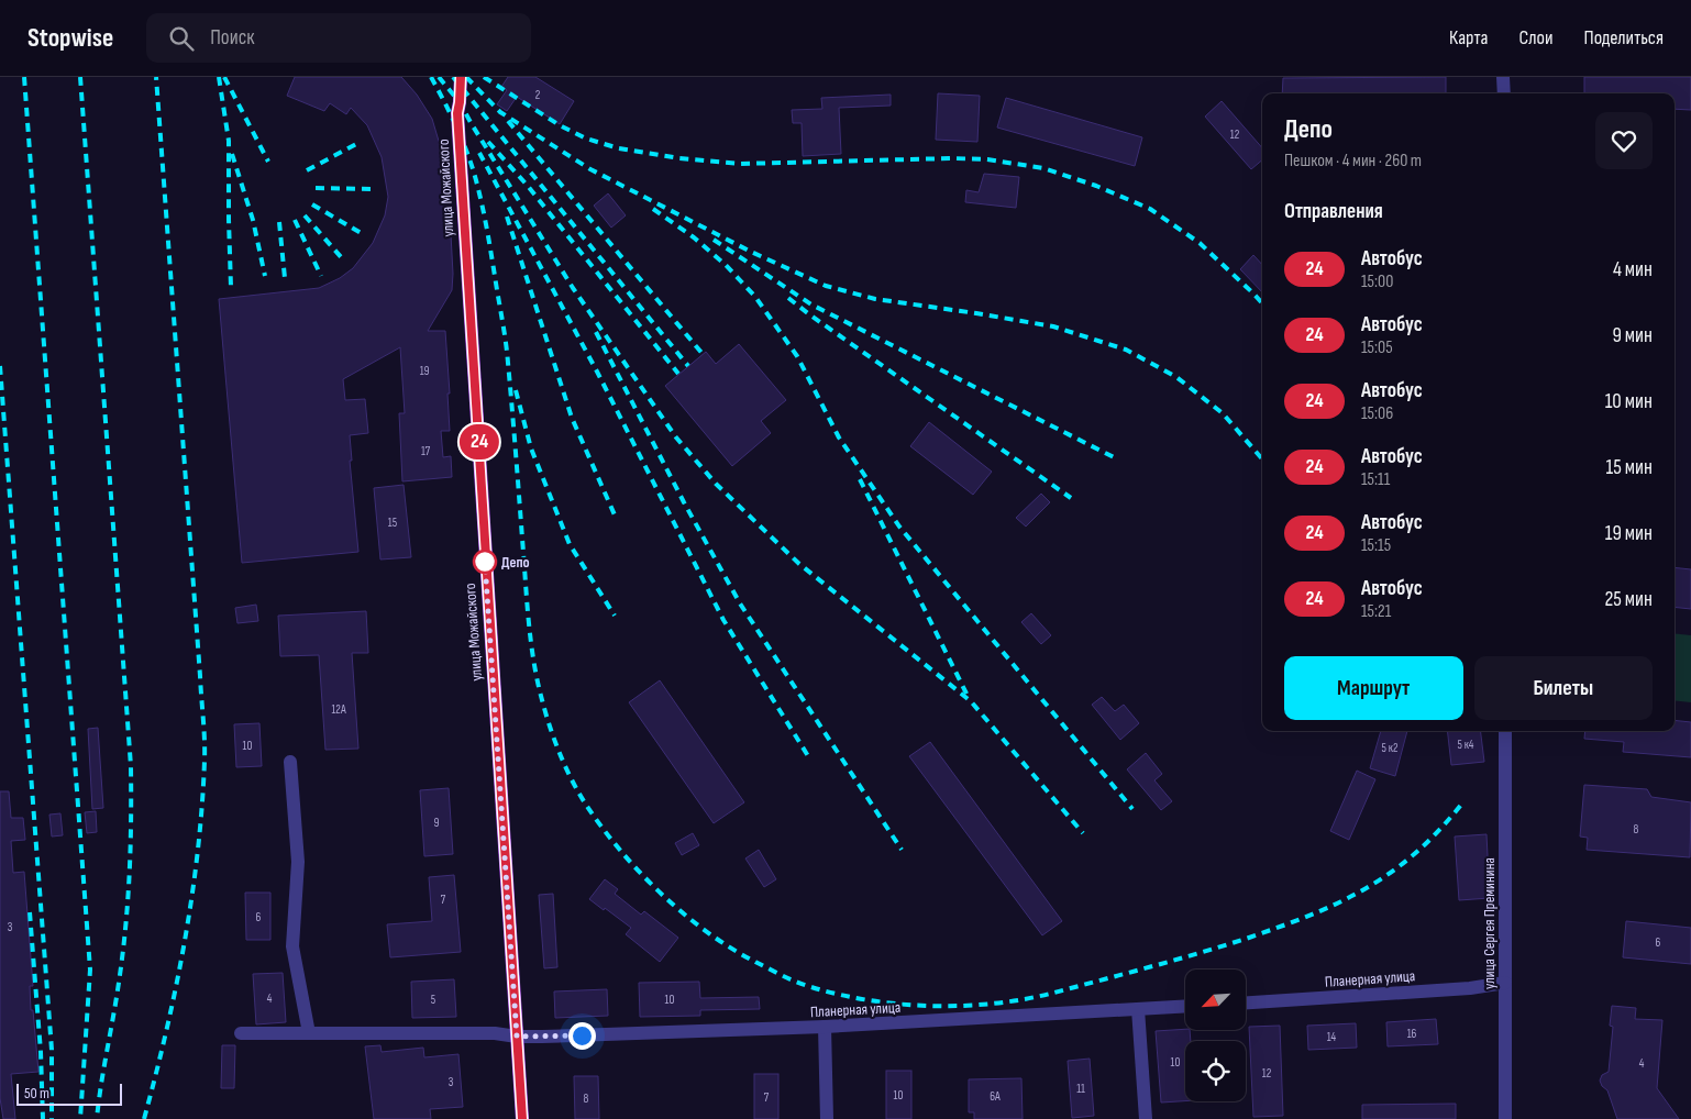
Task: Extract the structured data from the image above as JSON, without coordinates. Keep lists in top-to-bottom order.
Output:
{
  "streets": {
    "main road": ["улица Можайского"],
    "street": ["улица Сергея Преминина", "Планерная улица"]
  },
  "crossings": [
    ["улица Можайского", "Планерная улица"],
    ["улица Сергея Преминина", "Планерная улица"]
  ],
  "places": ["Депо"],
  "lines": ["bus line 24"],
  "house_numbers": [
    "2",
    "12",
    "19",
    "17",
    "15",
    "12А",
    "5 к4",
    "10",
    "5 к2",
    "9",
    "8",
    "7",
    "6",
    "3",
    "6",
    "4",
    "5",
    "10",
    "16",
    "14",
    "10",
    "4",
    "12",
    "3",
    "11",
    "10",
    "6А",
    "7",
    "8"
  ],
  "scale_bar": "50 m",
  "north": "bottom left",
  "page": {
    "header": "Stopwise",
    "search": "Поиск",
    "nav": ["Карта", "Слои", "Поделиться"],
    "on_map": "24",
    "heading": [
      ["Депо", "Пешком · 4 мин · 260 m"],
      "Отправления"
    ],
    "list": [
      {
        "mark": "24",
        "name": "Автобус",
        "note": "15:00",
        "value": "4 мин"
      },
      {
        "mark": "24",
        "name": "Автобус",
        "note": "15:05",
        "value": "9 мин"
      },
      {
        "mark": "24",
        "name": "Автобус",
        "note": "15:06",
        "value": "10 мин"
      },
      {
        "mark": "24",
        "name": "Автобус",
        "note": "15:11",
        "value": "15 мин"
      },
      {
        "mark": "24",
        "name": "Автобус",
        "note": "15:15",
        "value": "19 мин"
      },
      {
        "mark": "24",
        "name": "Автобус",
        "note": "15:21",
        "value": "25 мин"
      }
    ],
    "buttons": ["Маршрут", "Билеты"],
    "scale": "50 m"
  }
}
